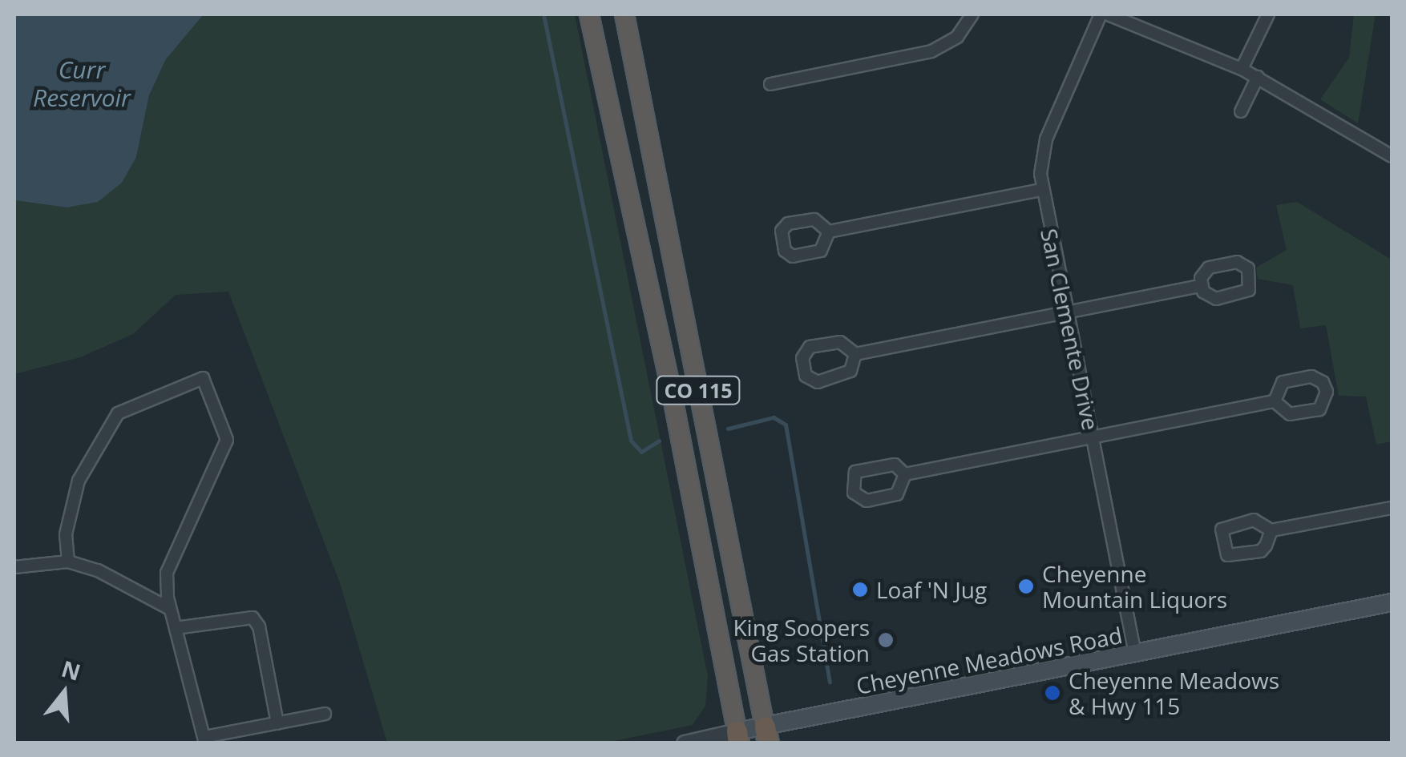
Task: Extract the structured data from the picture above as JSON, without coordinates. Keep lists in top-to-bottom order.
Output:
{
  "streets": {
    "highway": ["CO 115"],
    "main road": ["Cheyenne Meadows Road"],
    "street": ["San Clemente Drive"]
  },
  "crossings": [
    ["San Clemente Drive", "Cheyenne Meadows Road"],
    ["CO 115", "Cheyenne Meadows Road"]
  ],
  "water": ["Curr Reservoir"],
  "places": [
    "Cheyenne Mountain Liquors",
    "Loaf 'N Jug",
    "King Soopers Gas Station",
    "Cheyenne Meadows & Hwy 115"
  ],
  "north": "top"
}
